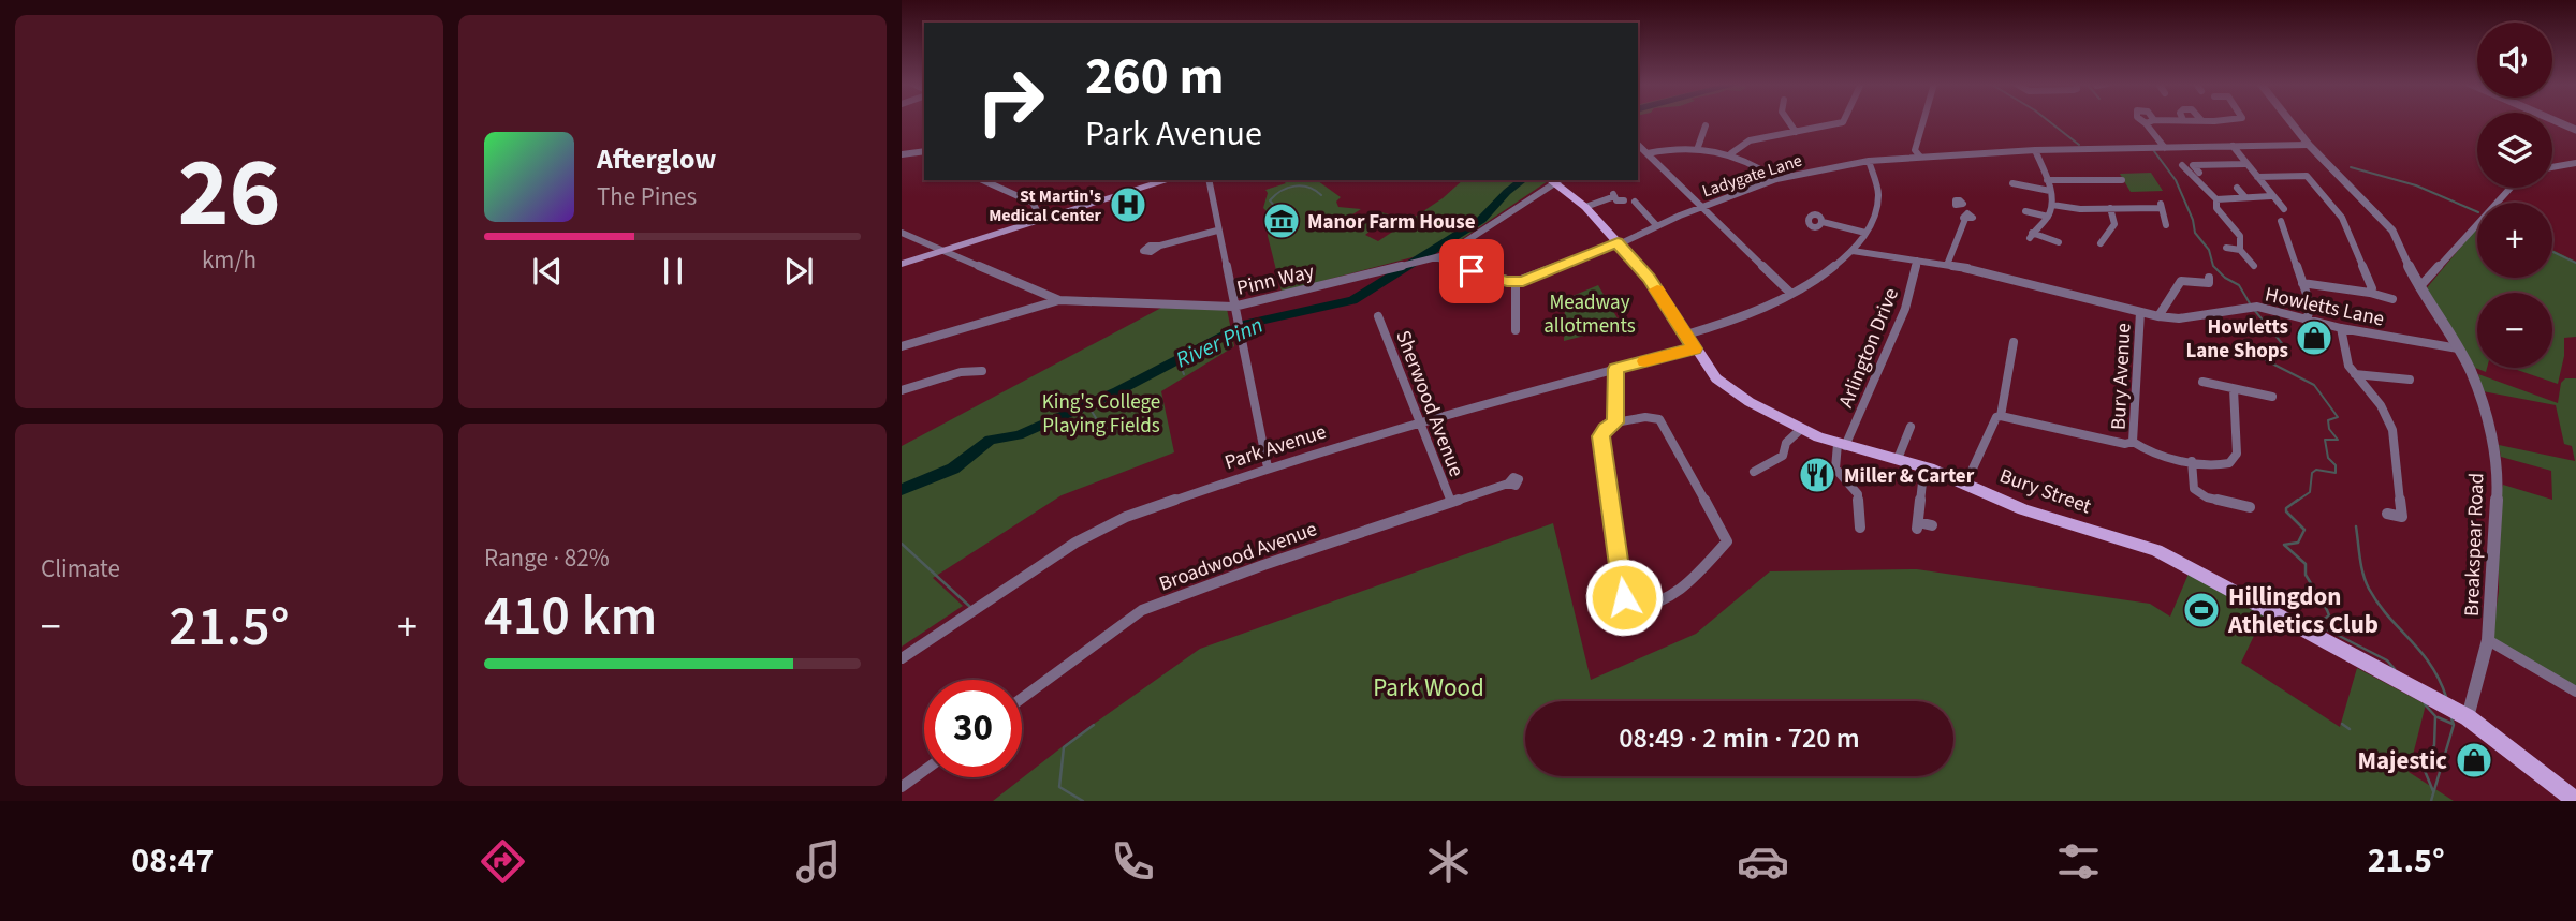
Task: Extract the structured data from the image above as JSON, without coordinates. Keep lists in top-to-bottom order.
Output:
{
  "streets": {
    "main road": ["Bury Street"],
    "street": [
      "Ladygate Lane",
      "Pinn Way",
      "Howletts Lane",
      "Arlington Drive",
      "Bury Avenue",
      "Sherwood Avenue",
      "Park Avenue",
      "Breakspear Road",
      "Broadwood Avenue"
    ]
  },
  "crossings": [
    ["Ladygate Lane", "Bury Street"],
    ["Ladygate Lane", "Breakspear Road"],
    ["Howletts Lane", "Arlington Drive"],
    ["Howletts Lane", "Bury Avenue"],
    ["Howletts Lane", "Breakspear Road"],
    ["Arlington Drive", "Bury Street"],
    ["Sherwood Avenue", "Park Avenue"],
    ["Sherwood Avenue", "Broadwood Avenue"],
    ["Park Avenue", "Bury Street"],
    ["Bury Street", "Breakspear Road"]
  ],
  "water": ["River Pinn"],
  "parks": ["Meadway allotments", "King's College Playing Fields", "Park Wood"],
  "places": {
    "hospital": ["St Martin's Medical Center"],
    "museum": ["Manor Farm House"],
    "shop": ["Howletts Lane Shops", "Majestic"],
    "restaurant": ["Miller & Carter"],
    "sports": ["Hillingdon Athletics Club"]
  },
  "page": {
    "tile": [
      ["26", "km/h"],
      "Climate",
      ["Range · 82%", "410 km"]
    ],
    "map_buttons": ["+", "−"],
    "turn": ["260 m", "Park Avenue"],
    "song": ["Afterglow", "The Pines"],
    "heat": ["−", "21.5°", "+"],
    "limit": "30",
    "trip": "08:49 · 2 min · 720 m",
    "tabs": ["08:47", "21.5°"]
  }
}
